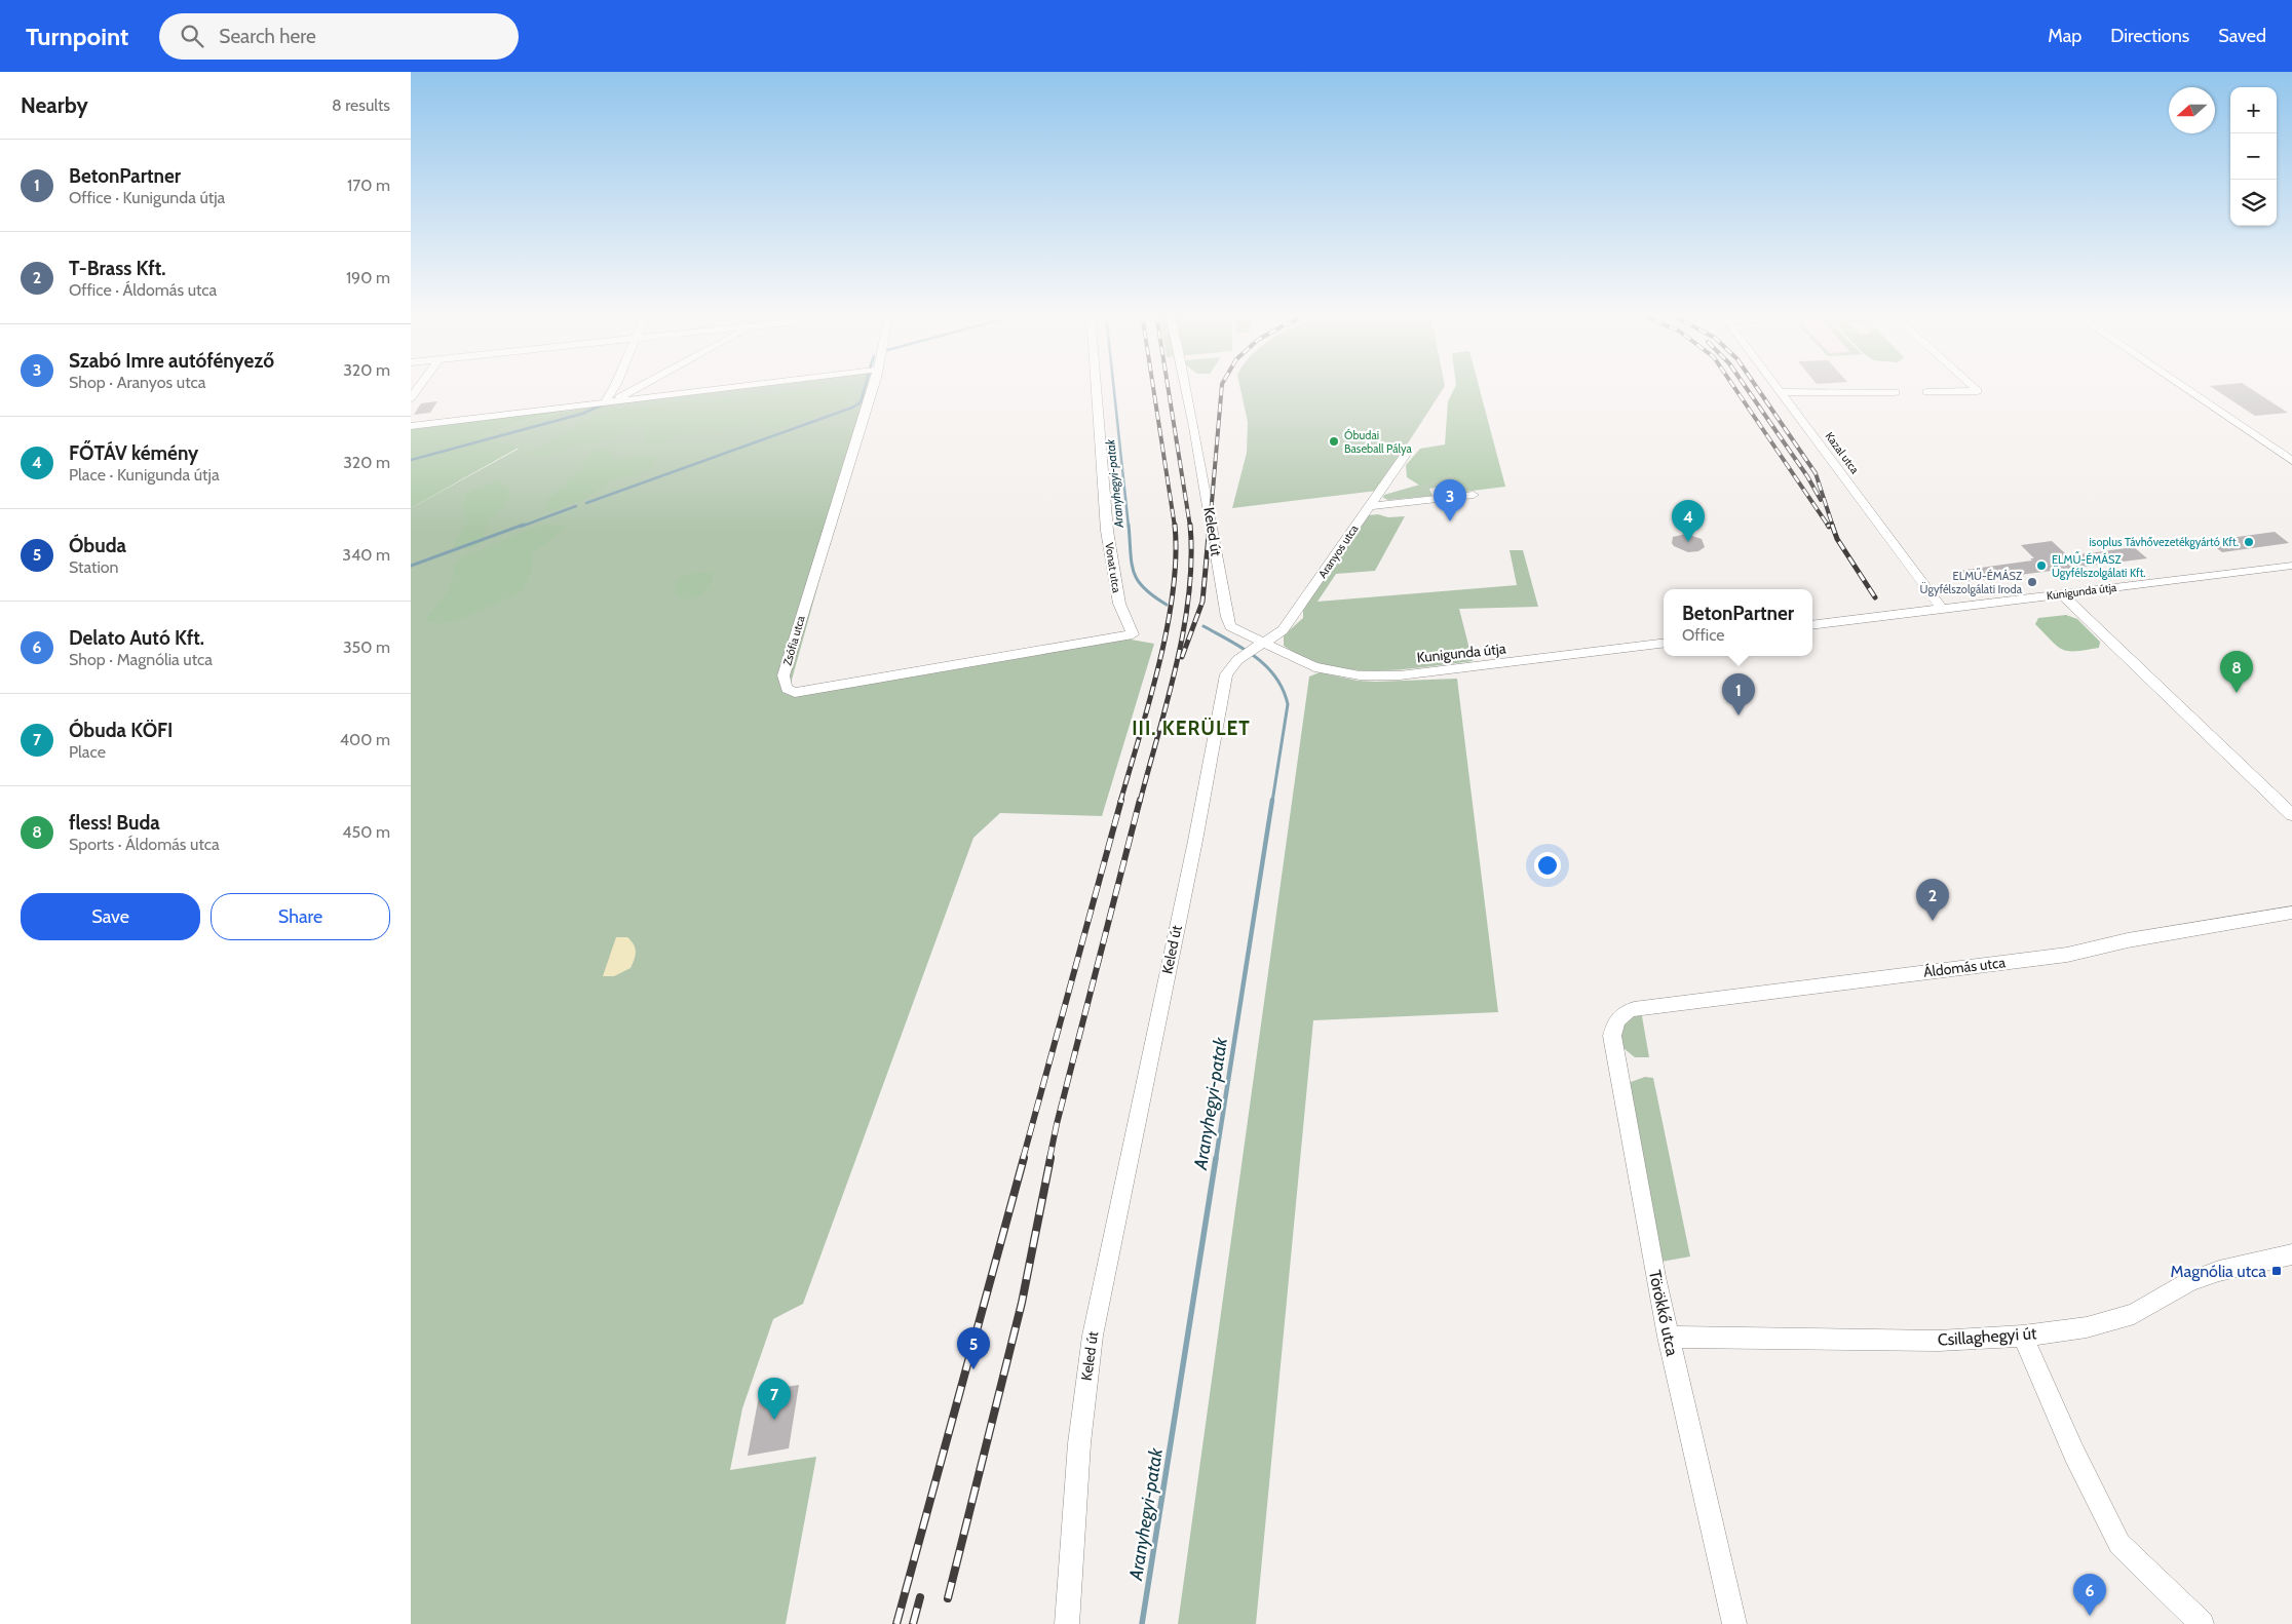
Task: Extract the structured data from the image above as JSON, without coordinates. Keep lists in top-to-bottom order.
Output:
{
  "streets": {
    "street": [
      "Kazal utca",
      "Keled út",
      "Aranyos utca",
      "Vonat utca",
      "Kunigunda útja",
      "Zsófia utca",
      "Áldomás utca",
      "Törökkő utca",
      "Csillaghegyi út"
    ]
  },
  "crossings": [
    ["Kazal utca", "Kunigunda útja"],
    ["Keled út", "Aranyos utca"],
    ["Keled út", "Kunigunda útja"],
    ["Aranyos utca", "Kunigunda útja"],
    ["Vonat utca", "Zsófia utca"],
    ["Áldomás utca", "Törökkő utca"],
    ["Törökkő utca", "Csillaghegyi út"]
  ],
  "districts": ["III. KERÜLET"],
  "water": ["Aranyhegyi-patak"],
  "places": {
    "other": [
      "Óbudai Baseball Pálya",
      "isoplus Távhővezetékgyártó Kft.",
      "ELMŰ-ÉMÁSZ Ügyfélszolgálati Kft.",
      "ELMŰ-ÉMÁSZ Ügyfélszolgálati Iroda"
    ],
    "transit": ["Magnólia utca"]
  },
  "north": "left",
  "page": {
    "header": "Turnpoint",
    "search": "Search here",
    "nav": ["Map", "Directions", "Saved"],
    "heading": ["Nearby", "8 results"],
    "map_buttons": ["+", "−"],
    "list": [
      {
        "mark": "1",
        "name": "BetonPartner",
        "note": "Office · Kunigunda útja",
        "value": "170 m"
      },
      {
        "mark": "2",
        "name": "T-Brass Kft.",
        "note": "Office · Áldomás utca",
        "value": "190 m"
      },
      {
        "mark": "3",
        "name": "Szabó Imre autófényező",
        "note": "Shop · Aranyos utca",
        "value": "320 m"
      },
      {
        "mark": "4",
        "name": "FŐTÁV kémény",
        "note": "Place · Kunigunda útja",
        "value": "320 m"
      },
      {
        "mark": "5",
        "name": "Óbuda",
        "note": "Station",
        "value": "340 m"
      },
      {
        "mark": "6",
        "name": "Delato Autó Kft.",
        "note": "Shop · Magnólia utca",
        "value": "350 m"
      },
      {
        "mark": "7",
        "name": "Óbuda KÖFI",
        "note": "Place",
        "value": "400 m"
      },
      {
        "mark": "8",
        "name": "fless! Buda",
        "note": "Sports · Áldomás utca",
        "value": "450 m"
      }
    ],
    "pins": [
      "3",
      "4",
      "8",
      "1",
      "2",
      "5",
      "7",
      "6"
    ],
    "popup": ["BetonPartner", "Office"],
    "buttons": ["Save", "Share"]
  }
}
